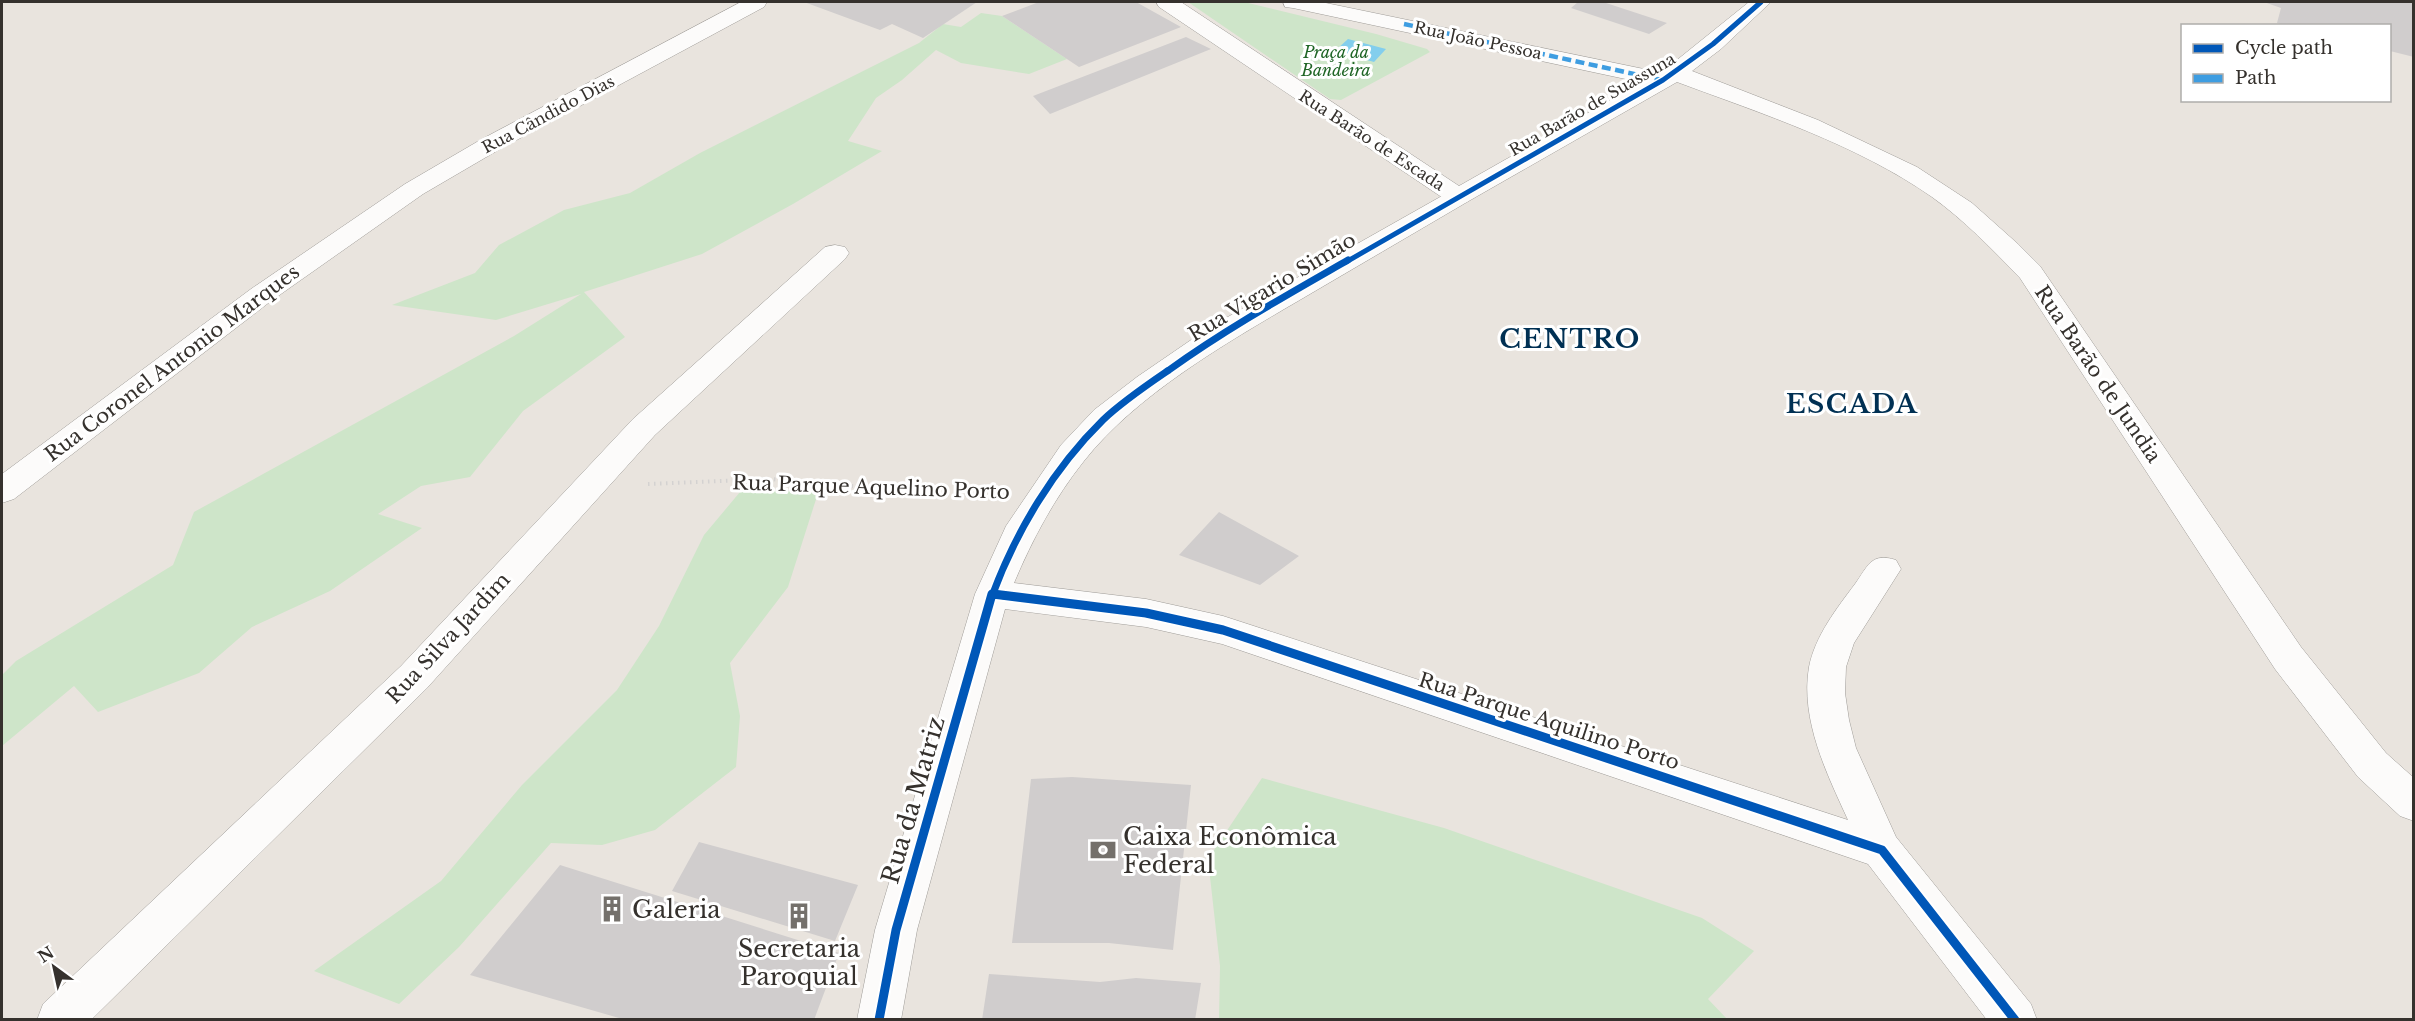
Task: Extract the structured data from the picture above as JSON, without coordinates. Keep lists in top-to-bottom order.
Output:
{
  "streets": {
    "street": [
      "Rua João Pessoa",
      "Rua Barão de Suassuna",
      "Rua Cândido Dias",
      "Rua Barão de Escada",
      "Rua Vigario Simão",
      "Rua Coronel Antonio Marques",
      "Rua Barão de Jundia",
      "Rua Silva Jardim",
      "Rua Parque Aquilino Porto",
      "Rua da Matriz"
    ],
    "path": ["Rua Parque Aquelino Porto"]
  },
  "crossings": [
    ["Rua João Pessoa", "Rua Barão de Suassuna"],
    ["Rua João Pessoa", "Rua Barão de Jundia"],
    ["Rua Barão de Suassuna", "Rua Barão de Escada"],
    ["Rua Barão de Suassuna", "Rua Vigario Simão"],
    ["Rua Barão de Suassuna", "Rua Barão de Jundia"],
    ["Rua Cândido Dias", "Rua Coronel Antonio Marques"],
    ["Rua Barão de Escada", "Rua Vigario Simão"],
    ["Rua Vigario Simão", "Rua Parque Aquelino Porto"],
    ["Rua Vigario Simão", "Rua Parque Aquilino Porto"],
    ["Rua Vigario Simão", "Rua da Matriz"],
    ["Rua Parque Aquelino Porto", "Rua Silva Jardim"],
    ["Rua Parque Aquilino Porto", "Rua da Matriz"]
  ],
  "districts": ["CENTRO", "ESCADA"],
  "parks": ["Praça da Bandeira"],
  "places": {
    "bank": ["Caixa Econômica Federal"],
    "building": ["Galeria", "Secretaria Paroquial"]
  },
  "legend": ["Cycle path", "Path"],
  "north": "top left"
}
